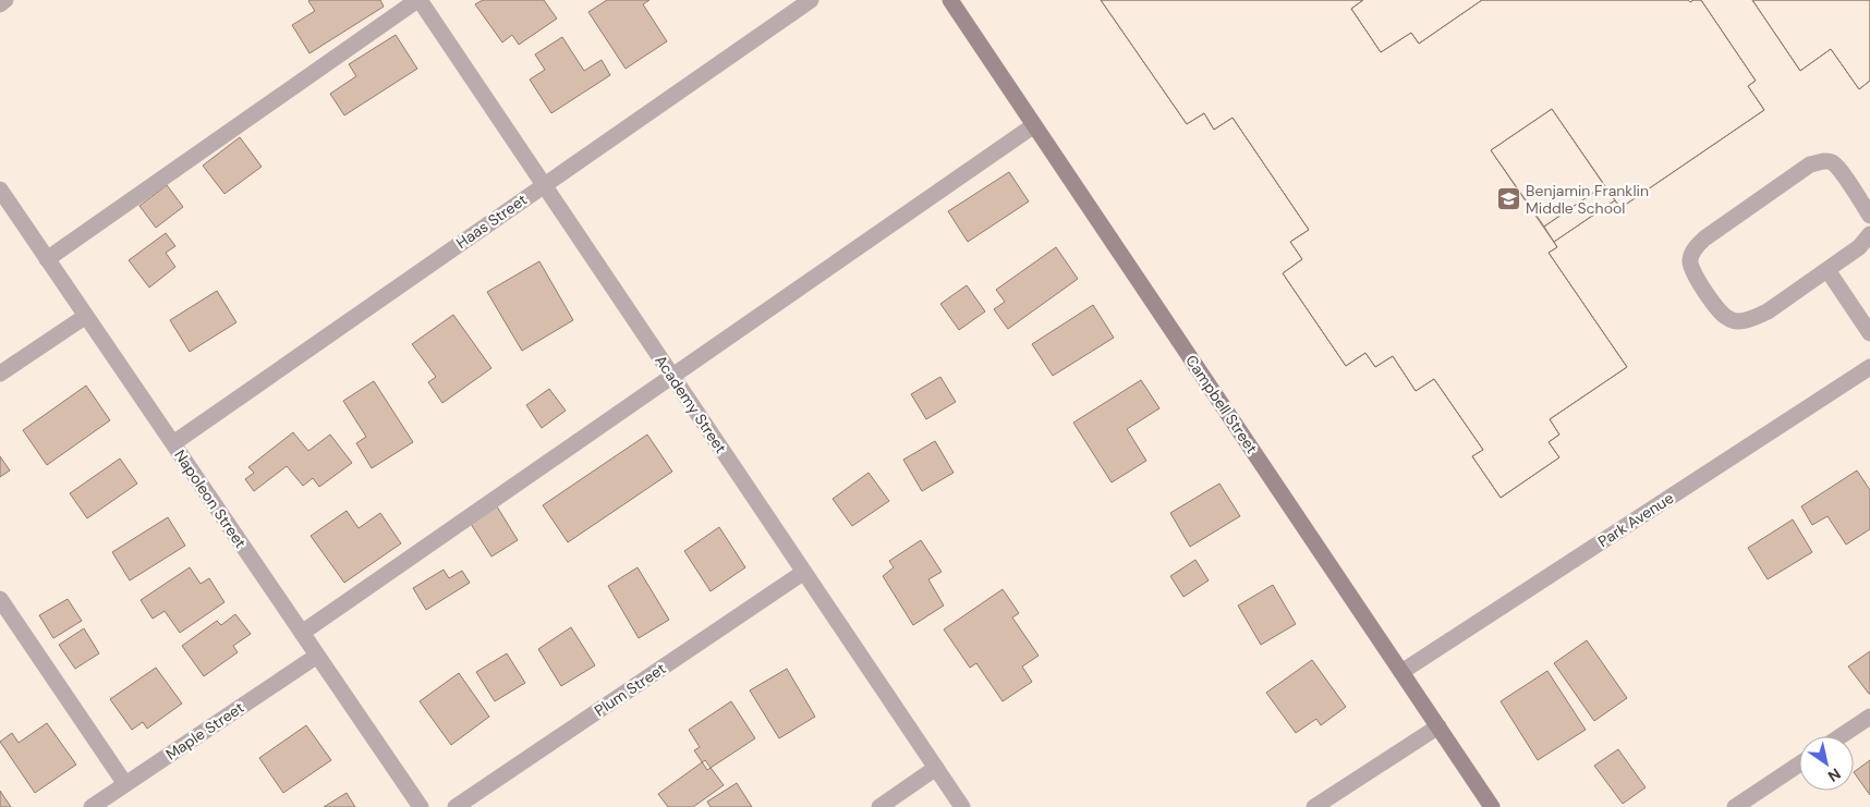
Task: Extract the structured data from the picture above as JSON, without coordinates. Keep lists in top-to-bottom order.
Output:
{
  "streets": {
    "main road": ["Campbell Street"],
    "street": [
      "Haas Street",
      "Academy Street",
      "Napoleon Street",
      "Park Avenue",
      "Plum Street",
      "Maple Street"
    ]
  },
  "crossings": [
    ["Haas Street", "Academy Street"],
    ["Haas Street", "Napoleon Street"],
    ["Academy Street", "Plum Street"],
    ["Campbell Street", "Park Avenue"],
    ["Napoleon Street", "Maple Street"]
  ],
  "places": {
    "school or university": ["Benjamin Franklin Middle School"]
  },
  "north": "bottom right"
}
